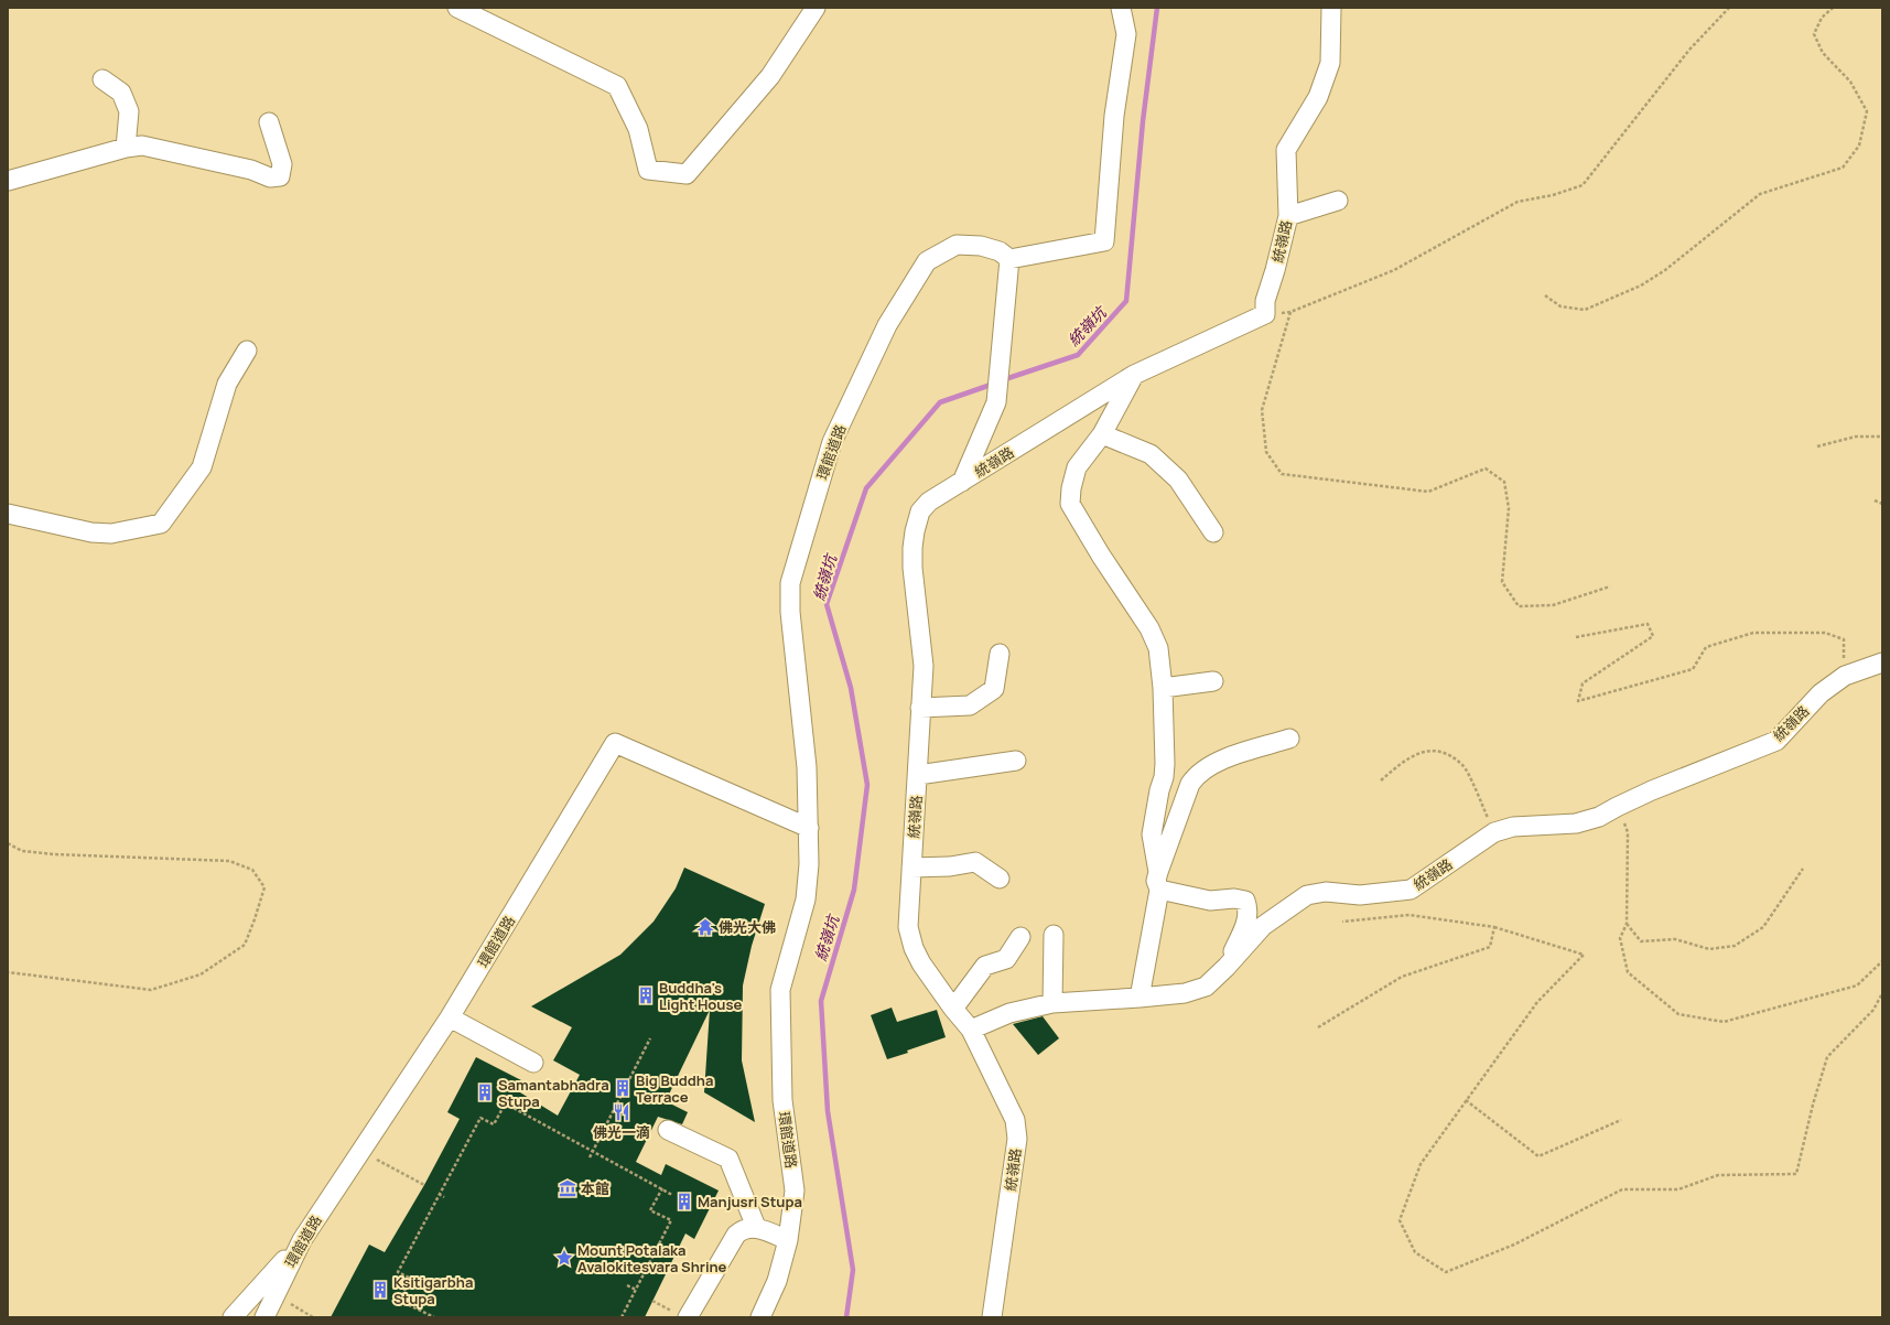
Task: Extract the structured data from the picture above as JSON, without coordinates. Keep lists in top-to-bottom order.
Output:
{
  "streets": {
    "street": ["統嶺路", "環館道路"]
  },
  "water": ["統嶺坑"],
  "places": {
    "temple": ["佛光大佛"],
    "building": [
      "Buddha's Light House",
      "Big Buddha Terrace",
      "Samantabhadra Stupa",
      "Manjusri Stupa",
      "Ksitigarbha Stupa"
    ],
    "restaurant": ["佛光一滴"],
    "museum": ["本館"],
    "place": ["Mount Potalaka Avalokitesvara Shrine"]
  }
}
